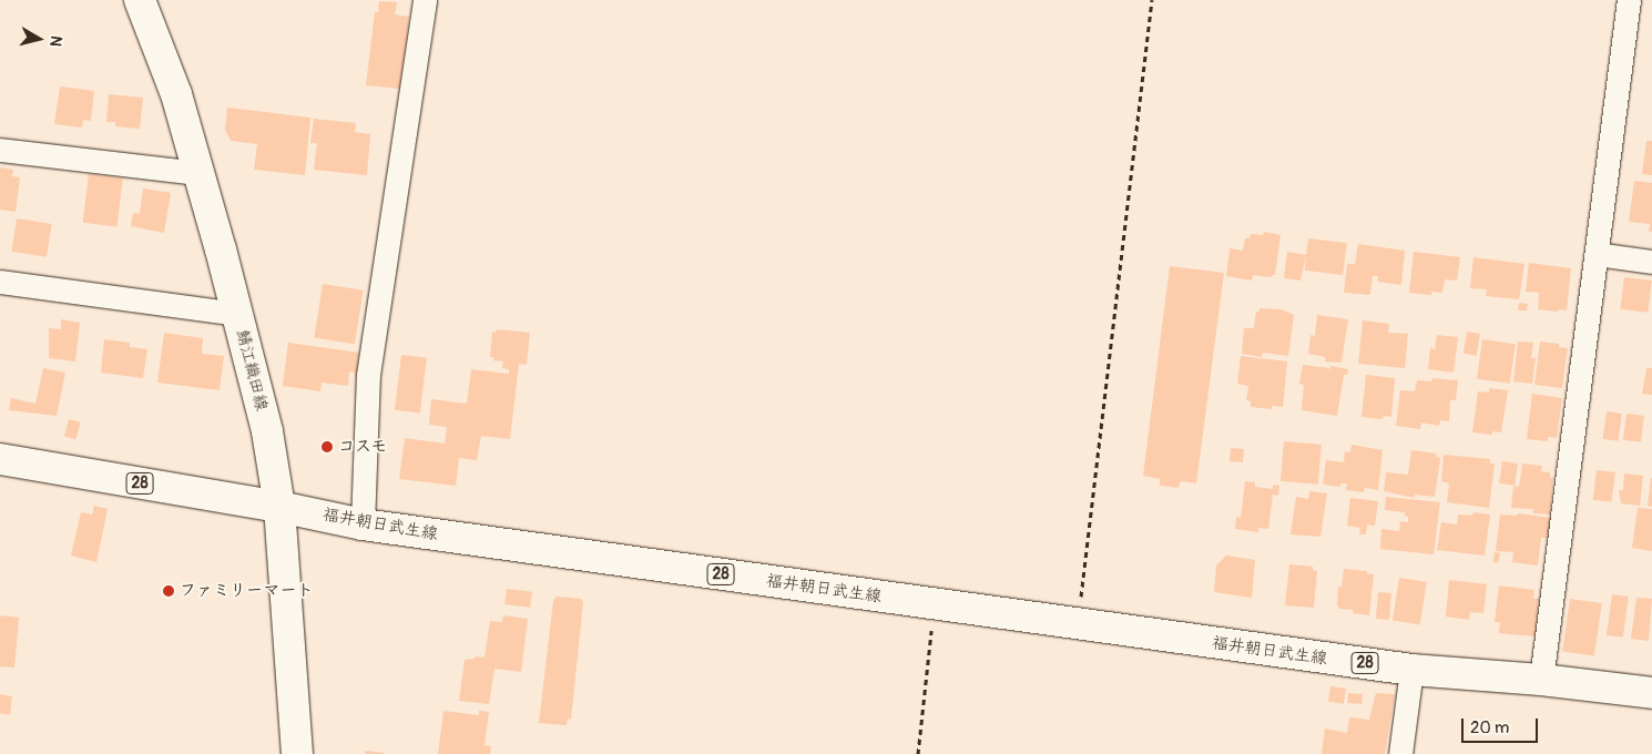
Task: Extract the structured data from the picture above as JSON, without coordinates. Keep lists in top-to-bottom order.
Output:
{
  "streets": {
    "main road": ["鯖江織田線", "28", "福井朝日武生線"]
  },
  "crossings": [
    ["鯖江織田線", "福井朝日武生線"]
  ],
  "places": ["コスモ", "ファミリーマート"],
  "scale_bar": "20 m",
  "north": "right"
}
